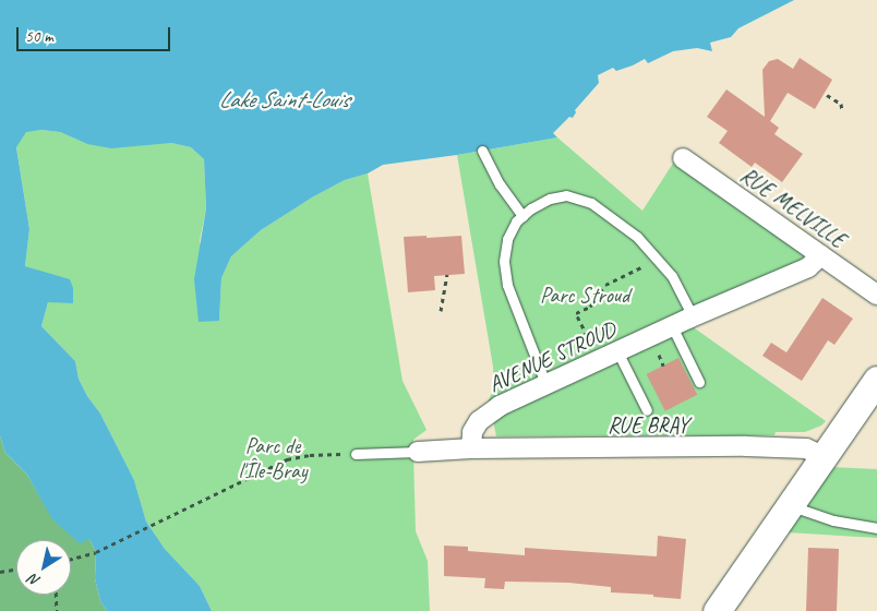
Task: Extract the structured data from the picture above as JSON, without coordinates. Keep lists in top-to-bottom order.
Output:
{
  "streets": {
    "street": ["RUE MELVILLE", "AVENUE STROUD", "RUE BRAY"]
  },
  "crossings": [
    ["RUE MELVILLE", "AVENUE STROUD"],
    ["AVENUE STROUD", "RUE BRAY"]
  ],
  "water": ["Lake Saint-Louis"],
  "parks": ["Parc Stroud", "Parc de l'Île-Bray"],
  "scale_bar": "50 m",
  "north": "bottom left"
}
